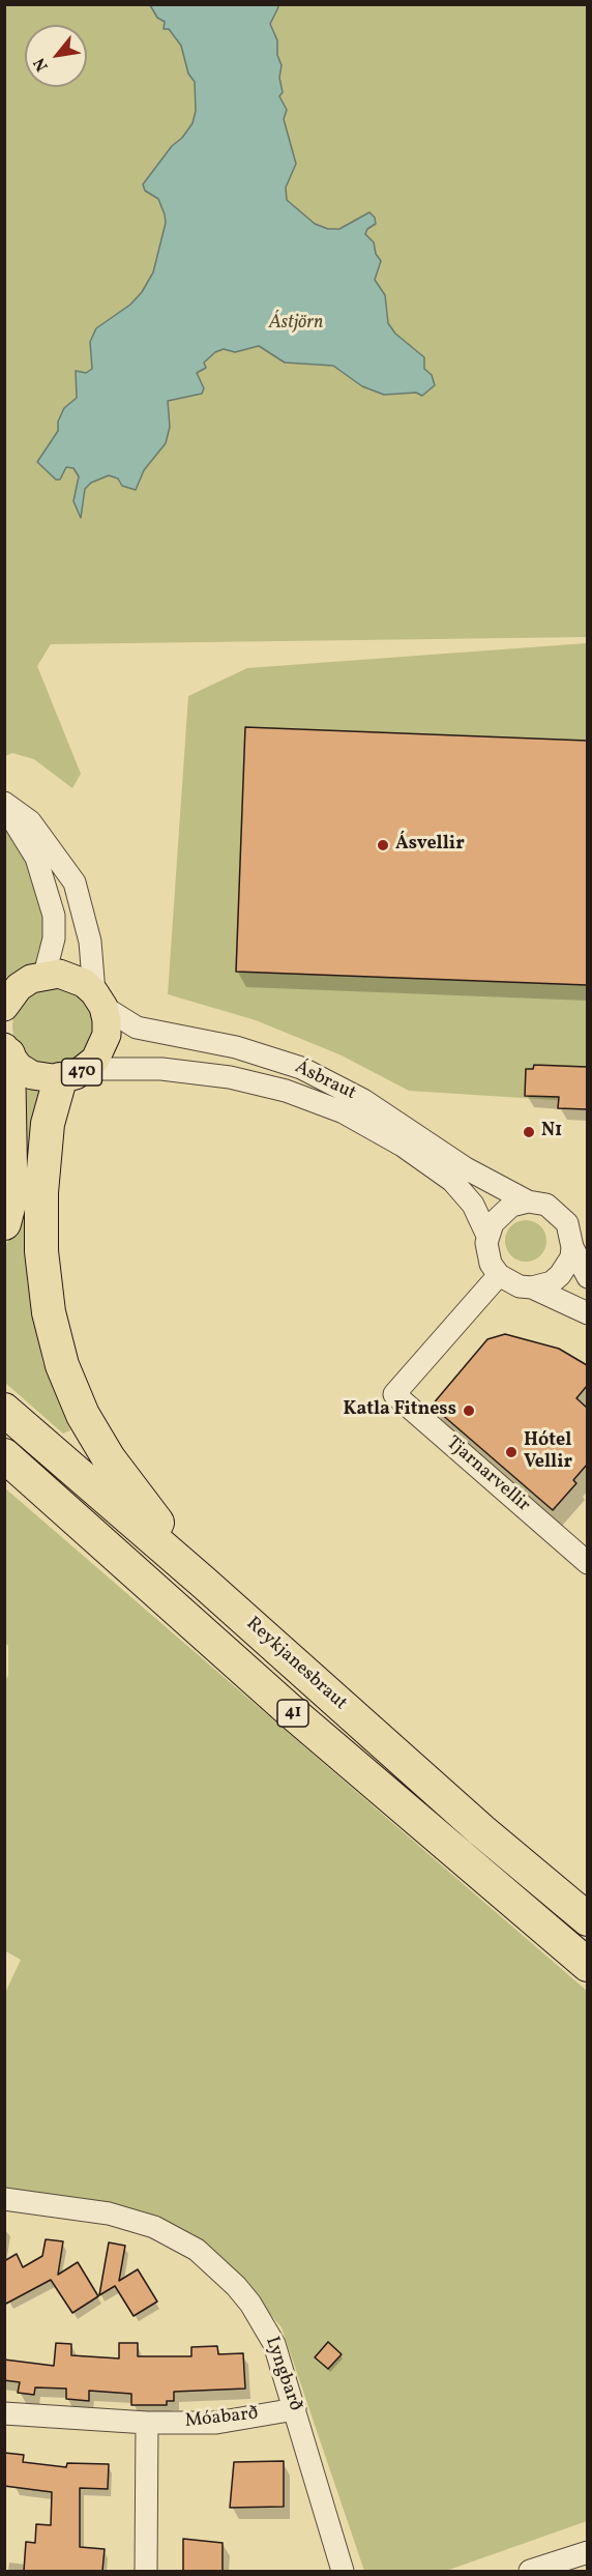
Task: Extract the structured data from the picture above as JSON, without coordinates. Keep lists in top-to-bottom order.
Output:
{
  "streets": {
    "highway": ["Reykjanesbraut", "41"],
    "main road": ["470"],
    "street": [
      "Ásbraut",
      "Tjarnarvellir",
      "Lyngbarð",
      "Móabarð"
    ]
  },
  "crossings": [
    ["470", "Ásbraut"],
    ["Ásbraut", "Tjarnarvellir"],
    ["Lyngbarð", "Móabarð"]
  ],
  "parks": ["Ástjörn"],
  "places": [
    "Ásvellir",
    "N1",
    "Katla Fitness",
    "Hótel Vellir"
  ],
  "north": "bottom left"
}
